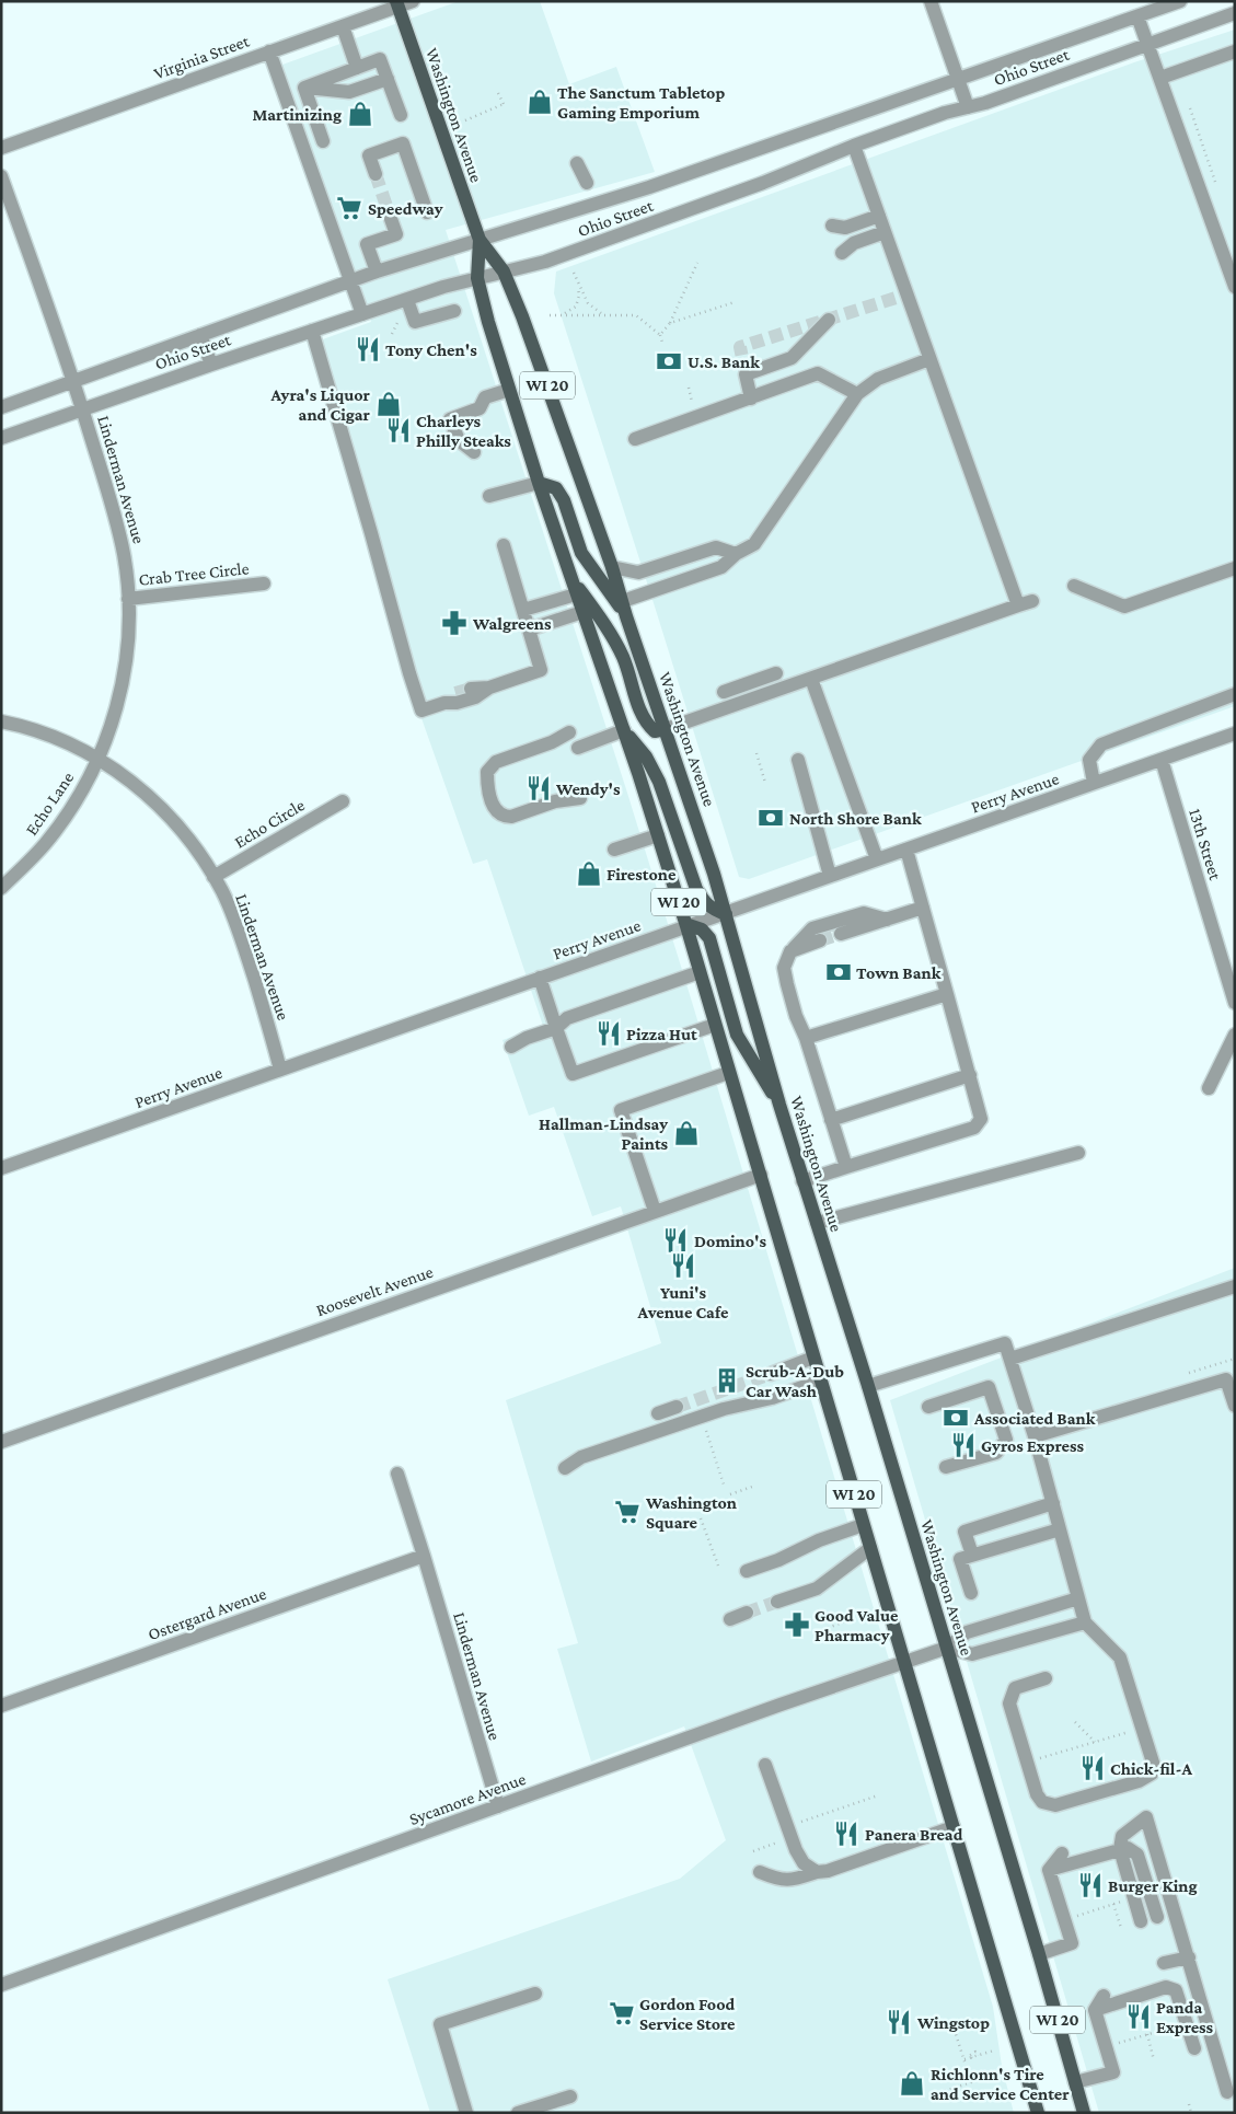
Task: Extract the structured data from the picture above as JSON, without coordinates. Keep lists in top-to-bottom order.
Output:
{
  "streets": {
    "main road": ["Washington Avenue", "WI 20"],
    "street": [
      "Virginia Street",
      "Ohio Street",
      "Linderman Avenue",
      "Crab Tree Circle",
      "Perry Avenue",
      "Echo Lane",
      "Echo Circle",
      "13th Street",
      "Roosevelt Avenue",
      "Ostergard Avenue",
      "Sycamore Avenue"
    ]
  },
  "crossings": [
    ["Virginia Street", "Washington Avenue"],
    ["Ohio Street", "Washington Avenue"],
    ["Ohio Street", "Linderman Avenue"],
    ["Washington Avenue", "Perry Avenue"],
    ["Washington Avenue", "Roosevelt Avenue"],
    ["Washington Avenue", "Sycamore Avenue"],
    ["Linderman Avenue", "Crab Tree Circle"],
    ["Linderman Avenue", "Perry Avenue"],
    ["Linderman Avenue", "Echo Lane"],
    ["Linderman Avenue", "Echo Circle"],
    ["Linderman Avenue", "Ostergard Avenue"],
    ["Linderman Avenue", "Sycamore Avenue"],
    ["Perry Avenue", "13th Street"]
  ],
  "places": {
    "shop": [
      "The Sanctum Tabletop Gaming Emporium",
      "Martinizing",
      "Ayra's Liquor and Cigar",
      "Firestone",
      "Hallman-Lindsay Paints",
      "Richlonn's Tire and Service Center"
    ],
    "supermarket": ["Speedway", "Washington Square", "Gordon Food Service Store"],
    "restaurant": [
      "Tony Chen's",
      "Charleys Philly Steaks",
      "Wendy's",
      "Pizza Hut",
      "Domino's",
      "Yuni's Avenue Cafe",
      "Gyros Express",
      "Chick-fil-A",
      "Panera Bread",
      "Burger King",
      "Panda Express",
      "Wingstop"
    ],
    "bank": [
      "U.S. Bank",
      "North Shore Bank",
      "Town Bank",
      "Associated Bank"
    ],
    "pharmacy": ["Walgreens", "Good Value Pharmacy"],
    "building": ["Scrub-A-Dub Car Wash"]
  }
}
